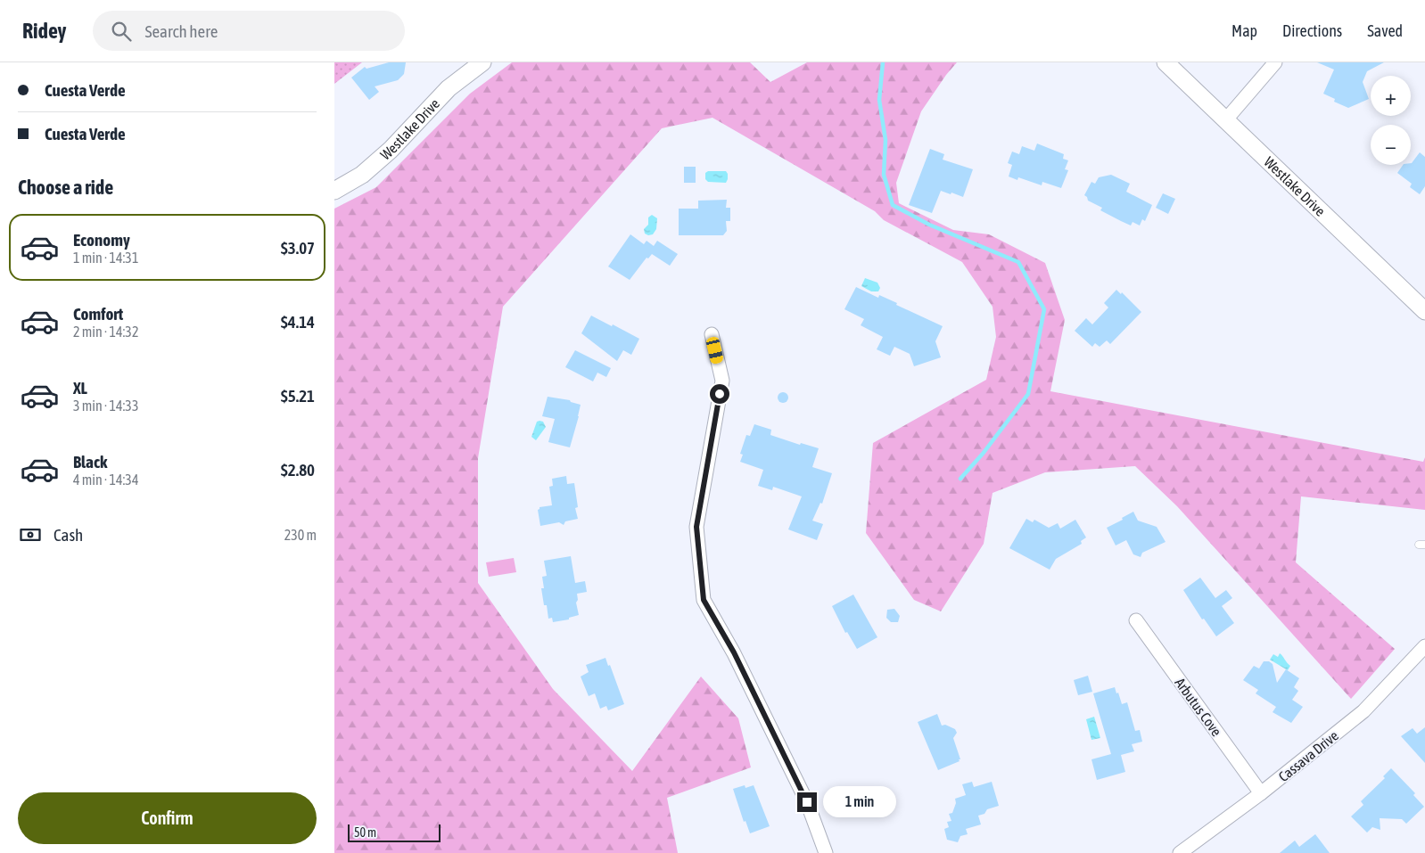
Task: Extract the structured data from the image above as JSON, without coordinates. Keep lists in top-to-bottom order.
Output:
{
  "streets": {
    "street": ["Westlake Drive", "Arbutus Cove", "Cassava Drive"]
  },
  "crossings": [
    ["Arbutus Cove", "Cassava Drive"]
  ],
  "scale_bar": "50 m",
  "page": {
    "header": "Ridey",
    "search": "Search here",
    "nav": ["Map", "Directions", "Saved"],
    "banner": ["Cuesta Verde", "Cuesta Verde"],
    "map_buttons": ["+", "−"],
    "heading": "Choose a ride",
    "list": [
      {
        "name": "Economy",
        "note": "1 min · 14:31",
        "value": "$3.07"
      },
      {
        "name": "Comfort",
        "note": "2 min · 14:32",
        "value": "$4.14"
      },
      {
        "name": "XL",
        "note": "3 min · 14:33",
        "value": "$5.21"
      },
      {
        "name": "Black",
        "note": "4 min · 14:34",
        "value": "$2.80"
      }
    ],
    "pay": ["Cash", "230 m"],
    "buttons": "Confirm",
    "bubble": "1 min",
    "scale": "50 m"
  }
}
